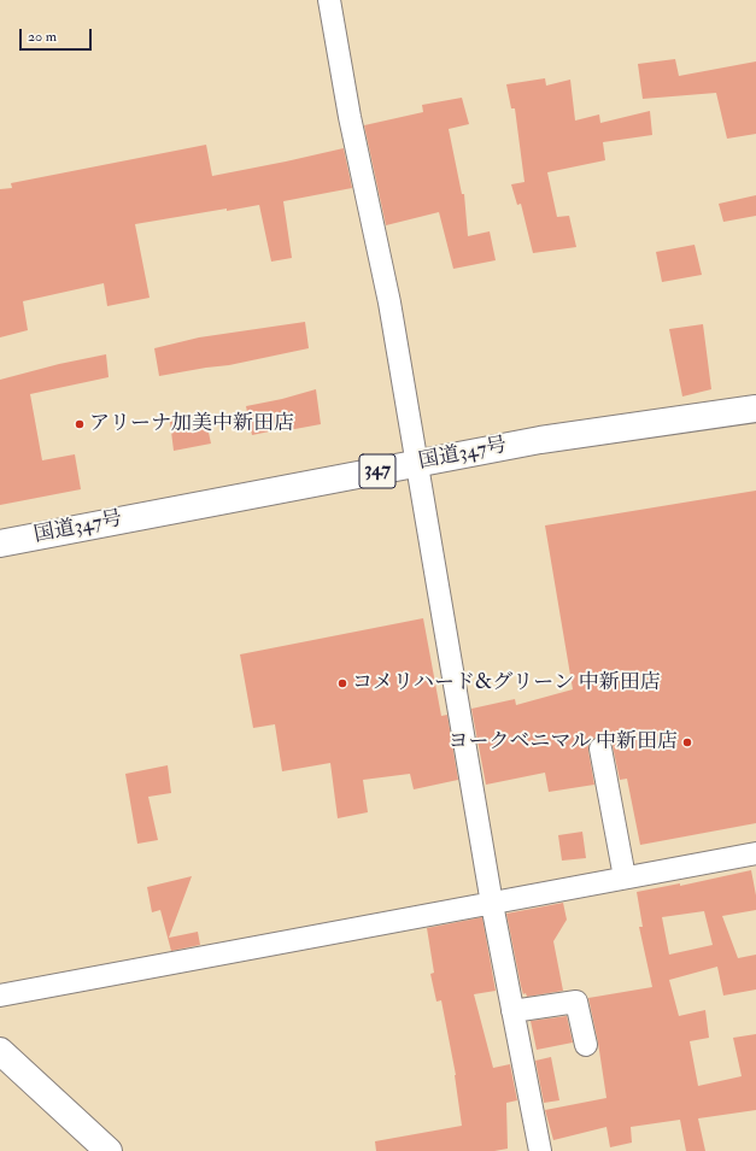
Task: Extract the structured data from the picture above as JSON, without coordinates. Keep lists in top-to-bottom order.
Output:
{
  "streets": {
    "main road": ["国道347号", "347"]
  },
  "places": ["アリーナ加美中新田店", "コメリハード&グリーン 中新田店", "ヨークベニマル 中新田店"],
  "scale_bar": "20 m"
}
